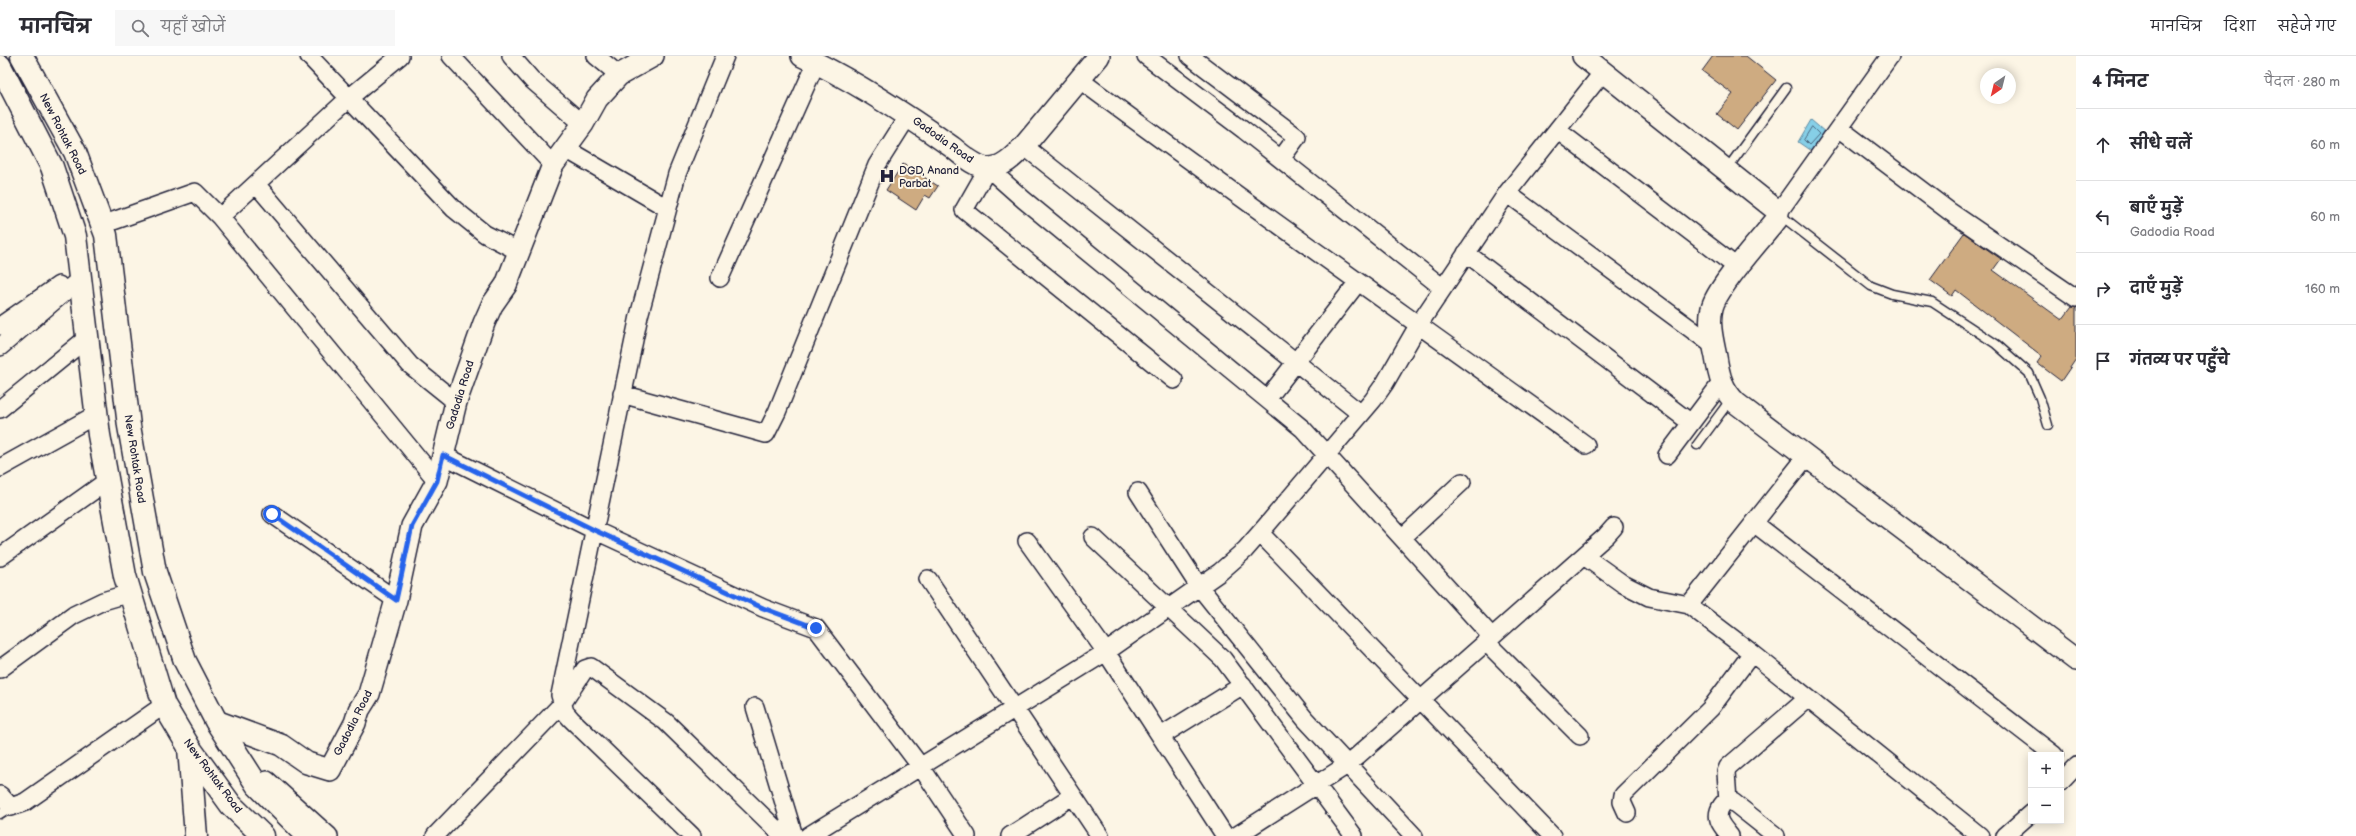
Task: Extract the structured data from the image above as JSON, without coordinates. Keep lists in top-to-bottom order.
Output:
{
  "streets": {
    "main road": ["New Rohtak Road"],
    "street": ["Gadodia Road"]
  },
  "crossings": [
    ["New Rohtak Road", "Gadodia Road"]
  ],
  "places": {
    "hospital": ["DGD, Anand Parbat"]
  },
  "north": "bottom left",
  "page": {
    "header": "मानचित्र",
    "search": "यहाँ खोजें",
    "nav": ["मानचित्र", "दिशा", "सहेजे गए"],
    "heading": ["4 मिनट", "पैदल · 280 m"],
    "list": [
      ["सीधे चलें", "60 m"],
      ["बाएँ मुड़ें", "Gadodia Road", "60 m"],
      ["दाएँ मुड़ें", "160 m"],
      "गंतव्य पर पहुँचे"
    ],
    "map_buttons": ["+", "−"]
  }
}
